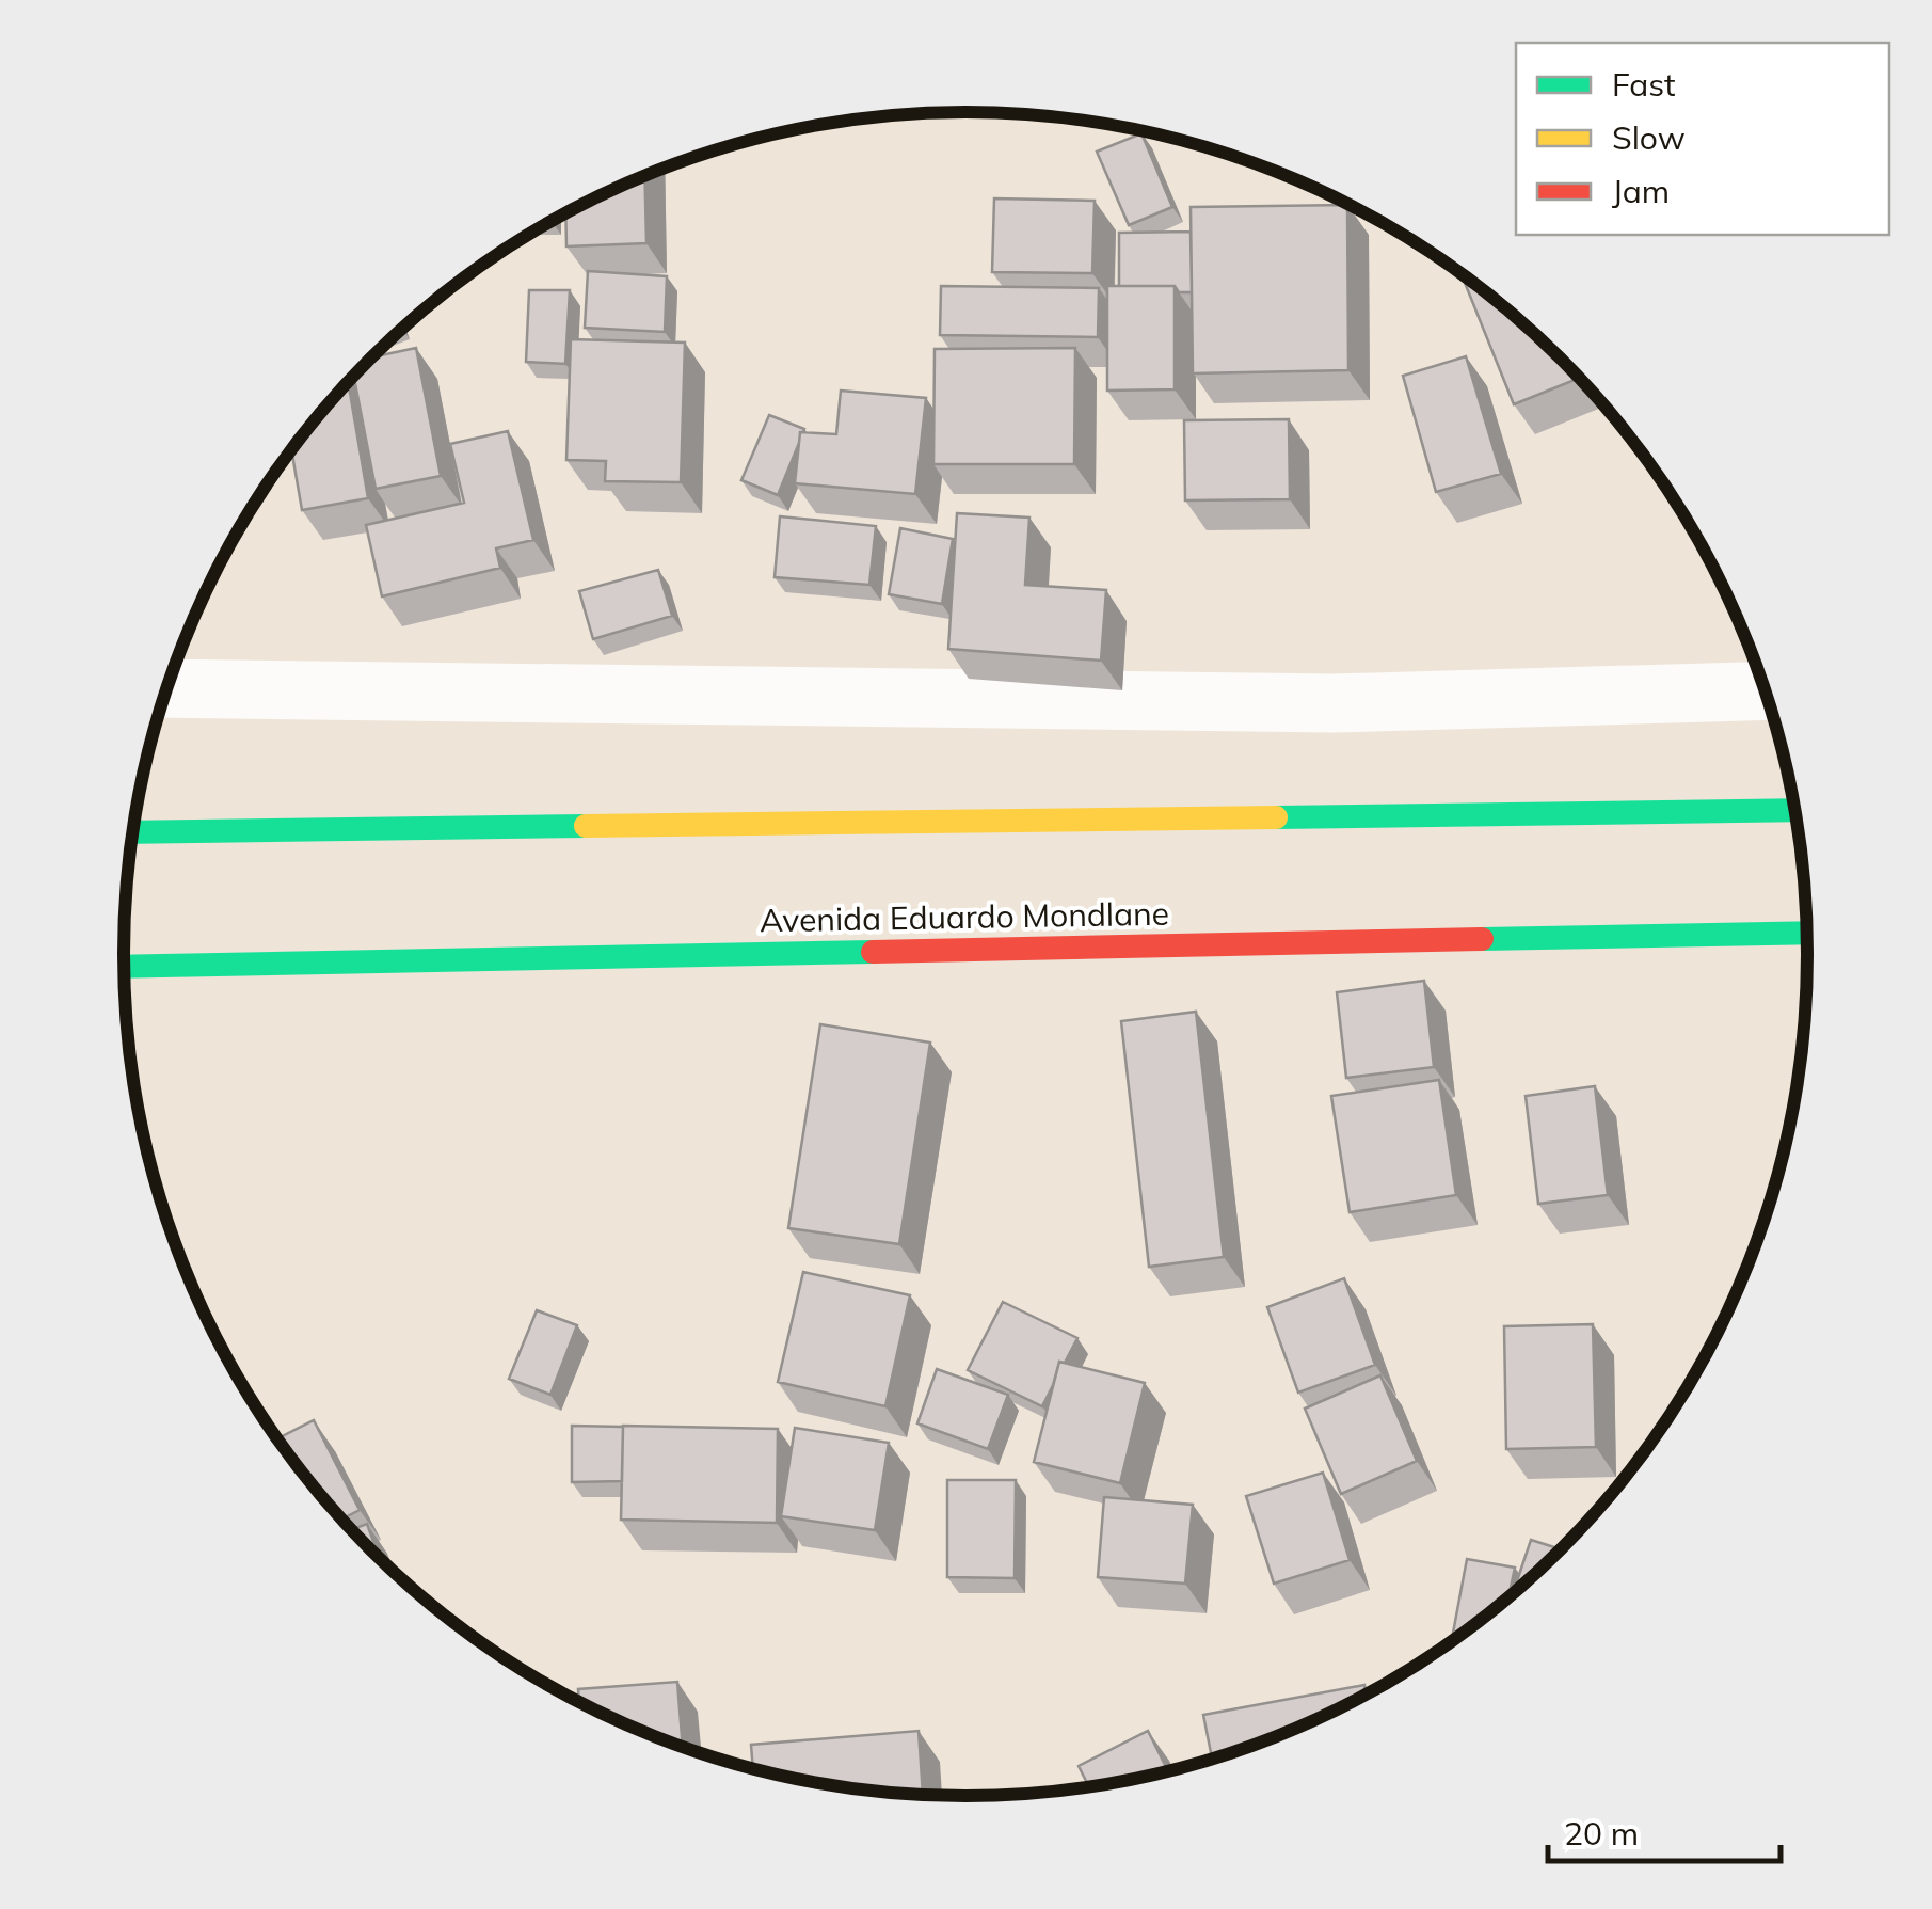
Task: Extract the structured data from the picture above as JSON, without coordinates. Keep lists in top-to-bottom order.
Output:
{
  "streets": {
    "main road": ["Avenida Eduardo Mondlane"]
  },
  "legend": ["Fast", "Slow", "Jam"],
  "scale_bar": "20 m"
}
